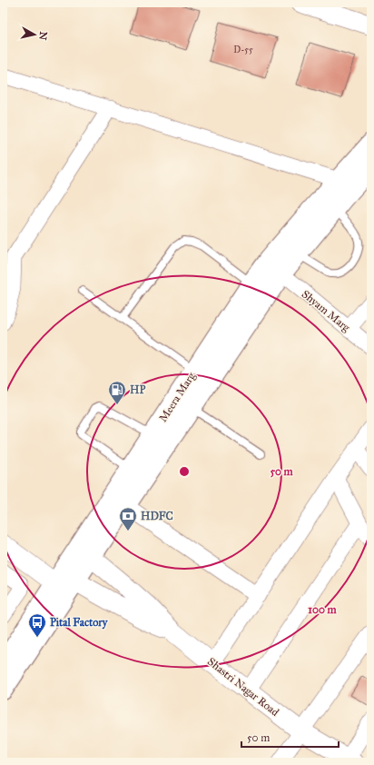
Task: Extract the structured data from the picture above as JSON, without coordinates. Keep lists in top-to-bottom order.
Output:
{
  "streets": {
    "main road": ["Meera Marg"],
    "street": ["Shyam Marg", "Shastri Nagar Road"]
  },
  "crossings": [
    ["Shyam Marg", "Meera Marg"],
    ["Meera Marg", "Shastri Nagar Road"]
  ],
  "places": {
    "fuel station": ["HP"],
    "bank": ["HDFC"],
    "bus stop": ["Pital Factory"]
  },
  "house_numbers": ["D-55"],
  "scale_bar": "50 m",
  "north": "right",
  "rings": ["50 m", "100 m"]
}
